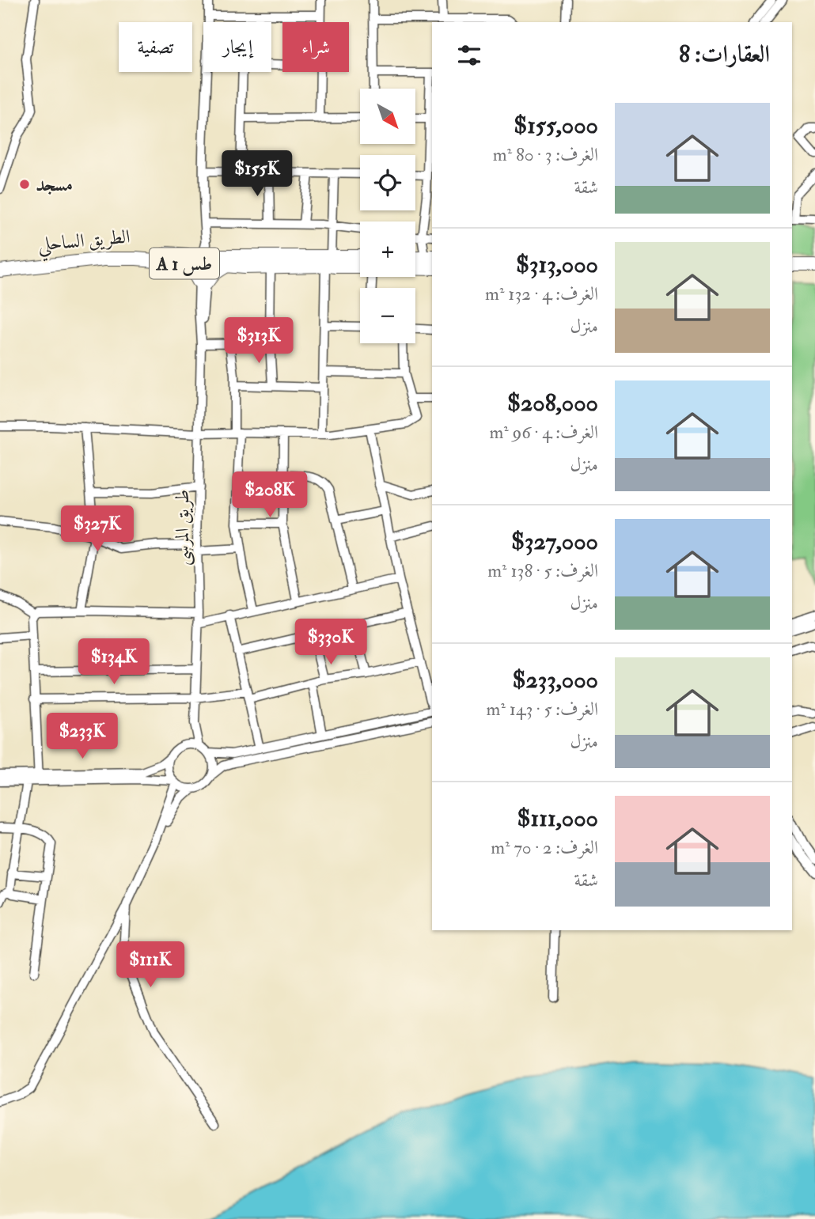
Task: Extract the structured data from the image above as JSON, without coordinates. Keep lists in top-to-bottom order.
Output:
{
  "streets": {
    "highway": ["الطريق الساحلي", "A 1 طس"],
    "street": ["طريق المرسى"]
  },
  "crossings": [
    ["الطريق الساحلي", "A 1 طس"],
    ["الطريق الساحلي", "طريق المرسى"],
    ["A 1 طس", "طريق المرسى"]
  ],
  "places": ["مسجد"],
  "north": "bottom right",
  "page": {
    "chip": ["شراء", "إيجار", "تصفية"],
    "heading": "العقارات: 8",
    "map_buttons": ["+", "−"],
    "list": [
      {
        "name": "$155,000",
        "note": "الغرف: 3 · 80 m² · شقة"
      },
      {
        "name": "$313,000",
        "note": "الغرف: 4 · 132 m² · منزل"
      },
      {
        "name": "$208,000",
        "note": "الغرف: 4 · 96 m² · منزل"
      },
      {
        "name": "$327,000",
        "note": "الغرف: 5 · 138 m² · منزل"
      },
      {
        "name": "$233,000",
        "note": "الغرف: 5 · 143 m² · منزل"
      },
      {
        "name": "$111,000",
        "note": "الغرف: 2 · 70 m² · شقة"
      }
    ],
    "price": [
      "$155K",
      "$313K",
      "$208K",
      "$327K",
      "$330K",
      "$134K",
      "$233K",
      "$111K"
    ]
  }
}
